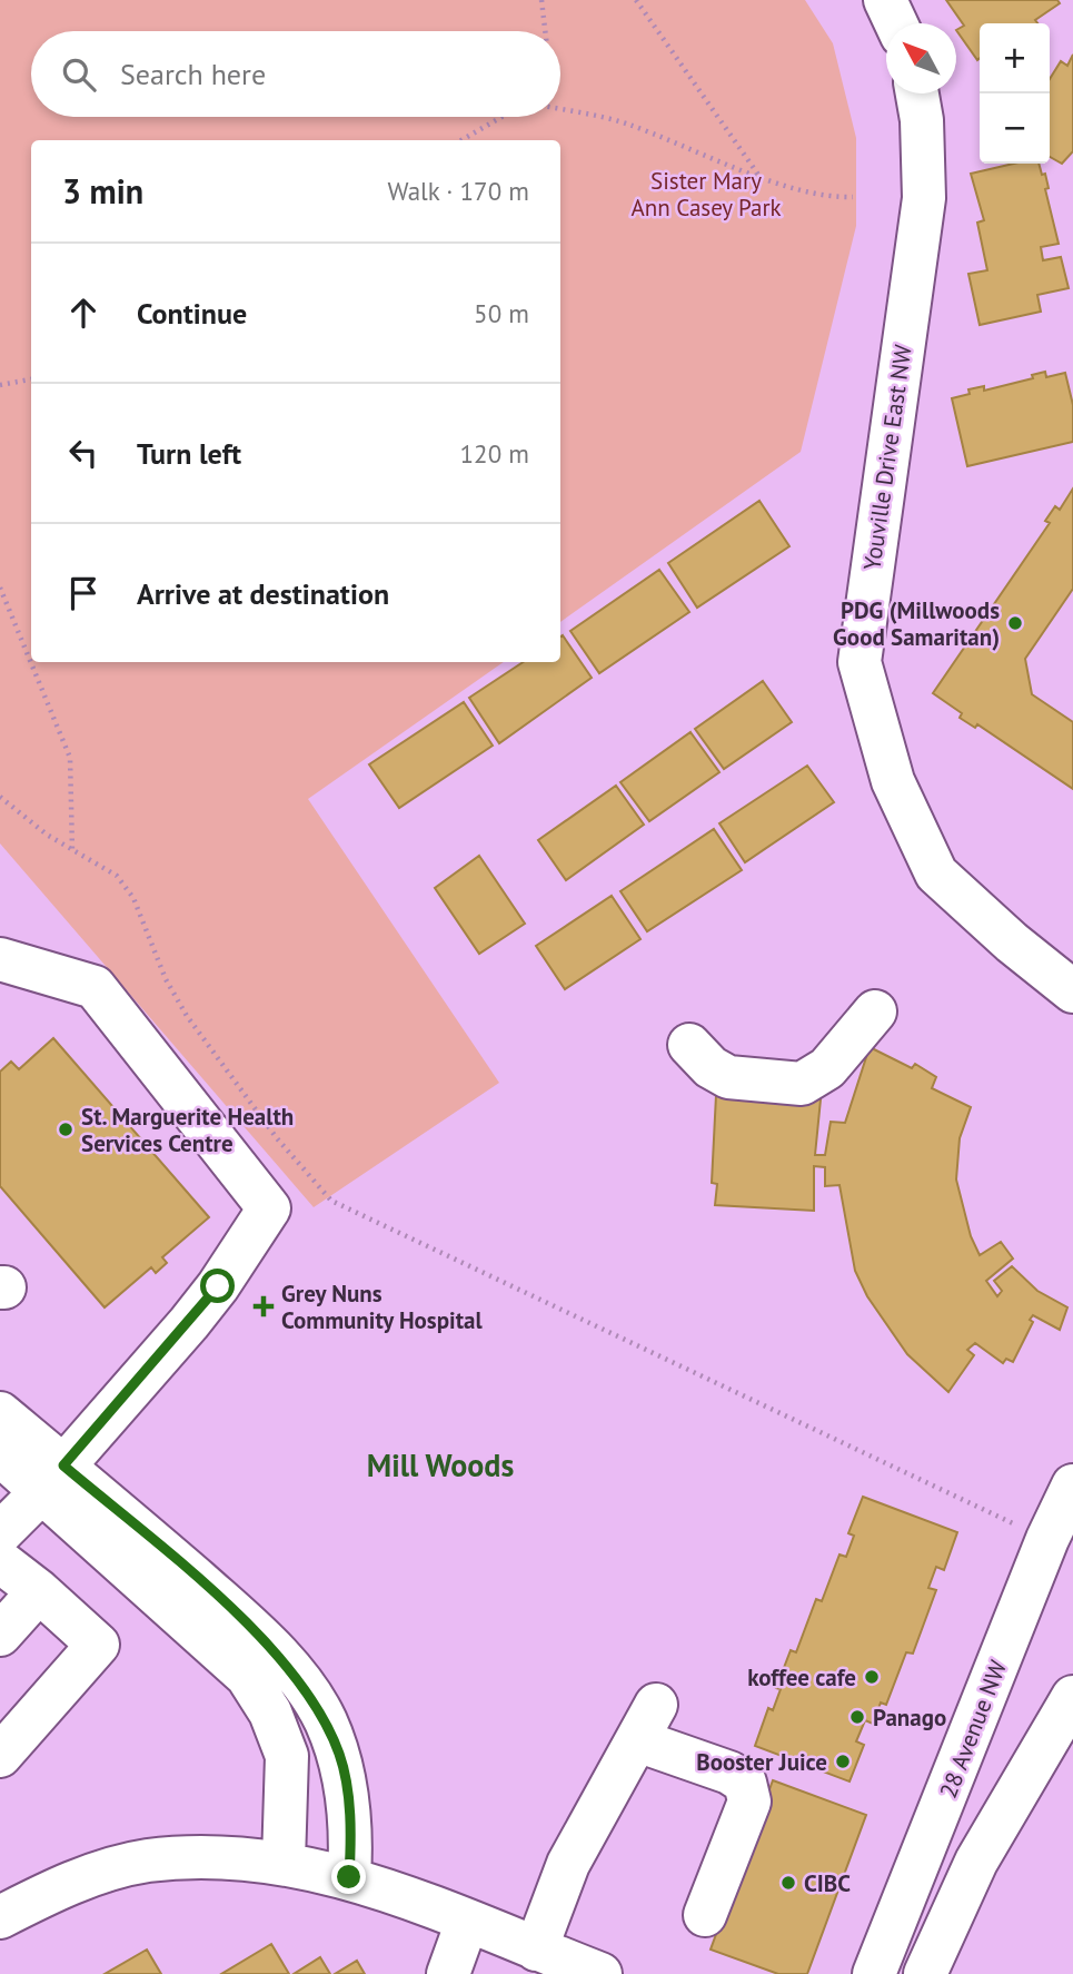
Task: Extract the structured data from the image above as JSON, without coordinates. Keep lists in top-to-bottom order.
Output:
{
  "streets": {
    "street": ["Youville Drive East NW", "28 Avenue NW"]
  },
  "districts": ["Mill Woods"],
  "parks": ["Sister Mary Ann Casey Park"],
  "places": {
    "other": [
      "PDG (Millwoods Good Samaritan)",
      "St. Marguerite Health Services Centre",
      "koffee cafe",
      "Panago",
      "Booster Juice",
      "CIBC"
    ],
    "health": ["Grey Nuns Community Hospital"]
  },
  "north": "top left",
  "page": {
    "map_buttons": ["+", "−"],
    "search": "Search here",
    "heading": ["3 min", "Walk · 170 m"],
    "list": [
      ["Continue", "50 m"],
      ["Turn left", "120 m"],
      "Arrive at destination"
    ]
  }
}
